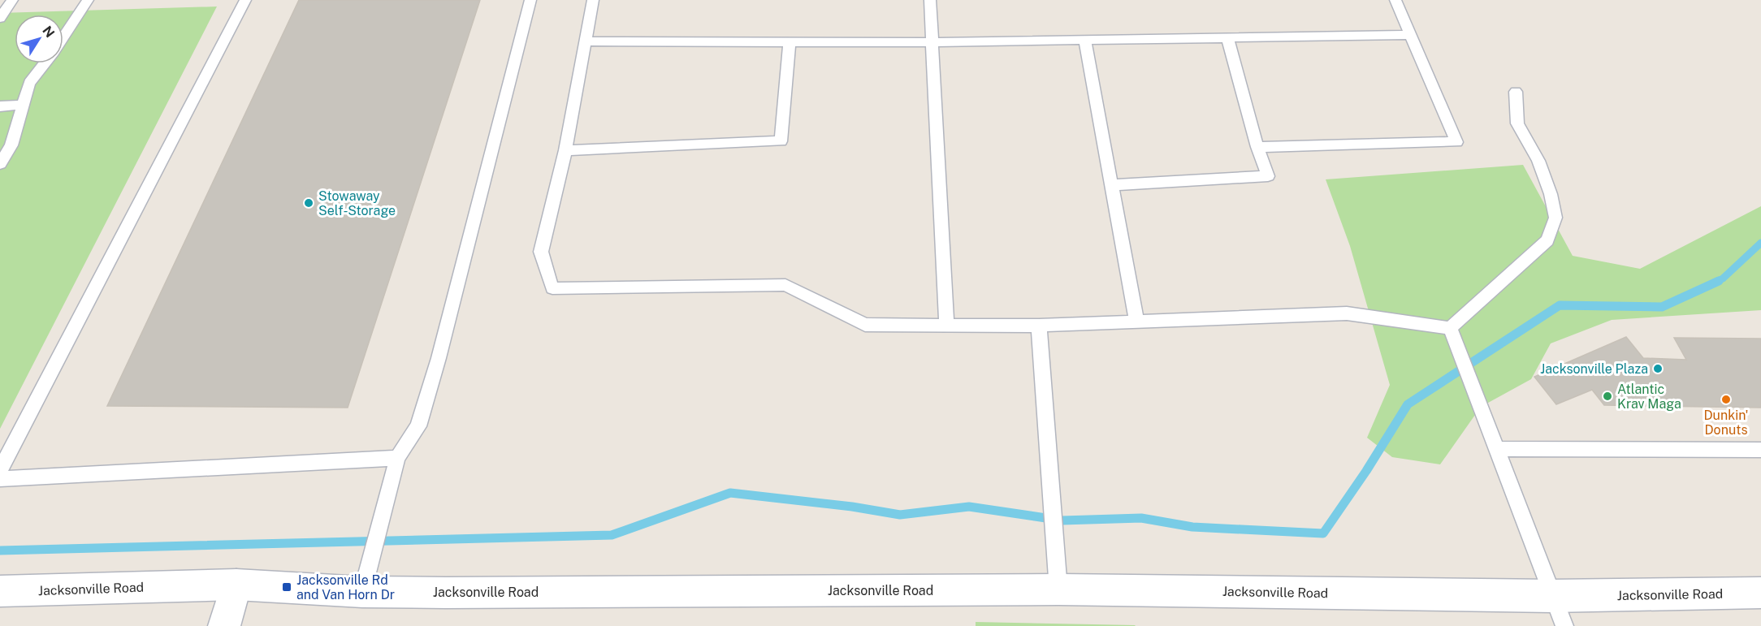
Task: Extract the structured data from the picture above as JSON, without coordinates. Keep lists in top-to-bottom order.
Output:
{
  "streets": {
    "main road": ["Jacksonville Road"]
  },
  "places": {
    "other": [
      "Stowaway Self-Storage",
      "Jacksonville Plaza",
      "Atlantic Krav Maga",
      "Dunkin' Donuts"
    ],
    "transit": ["Jacksonville Rd and Van Horn Dr"]
  },
  "north": "top right"
}
